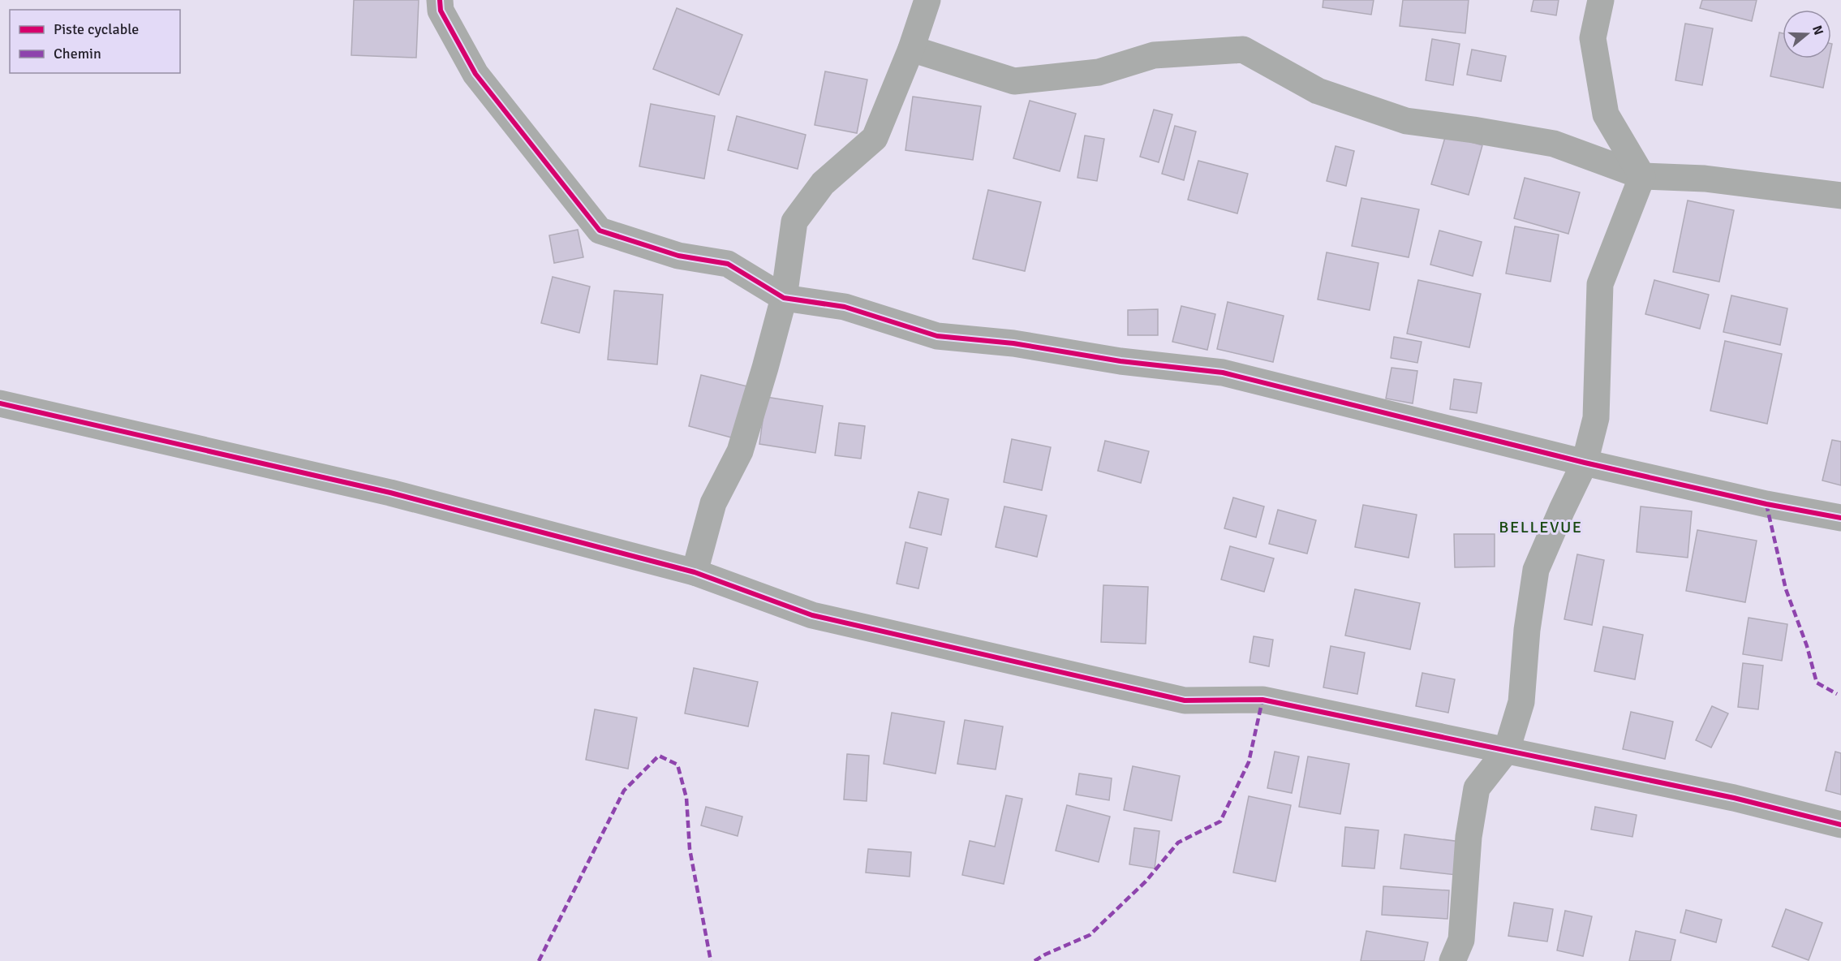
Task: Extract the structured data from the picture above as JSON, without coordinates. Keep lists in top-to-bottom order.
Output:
{
  "districts": ["BELLEVUE"],
  "legend": ["Piste cyclable", "Chemin"],
  "north": "right"
}
